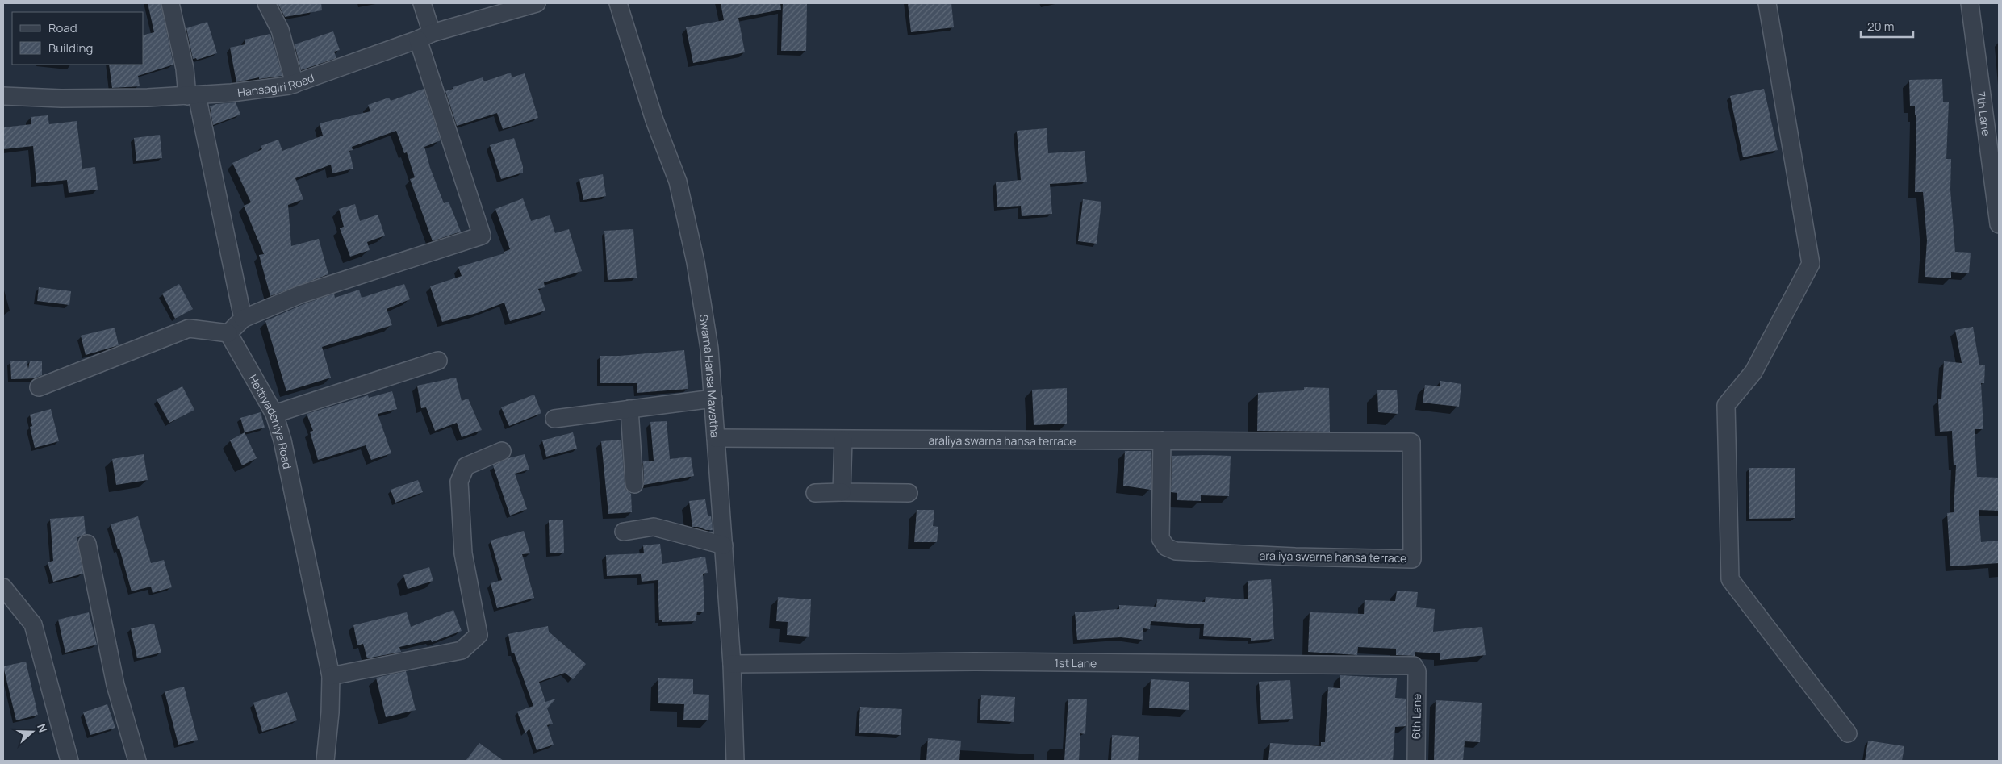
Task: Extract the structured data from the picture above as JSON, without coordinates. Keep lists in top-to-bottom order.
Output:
{
  "streets": {
    "street": [
      "Hansagiri Road",
      "7th Lane",
      "Swarna Hansa Mawatha",
      "Hettiyadeniya Road",
      "araliya swarna hansa terrace",
      "1st Lane",
      "6th Lane"
    ]
  },
  "crossings": [
    ["Swarna Hansa Mawatha", "araliya swarna hansa terrace"],
    ["Swarna Hansa Mawatha", "1st Lane"],
    ["1st Lane", "6th Lane"]
  ],
  "legend": ["Road", "Building"],
  "scale_bar": "20 m",
  "north": "right"
}
